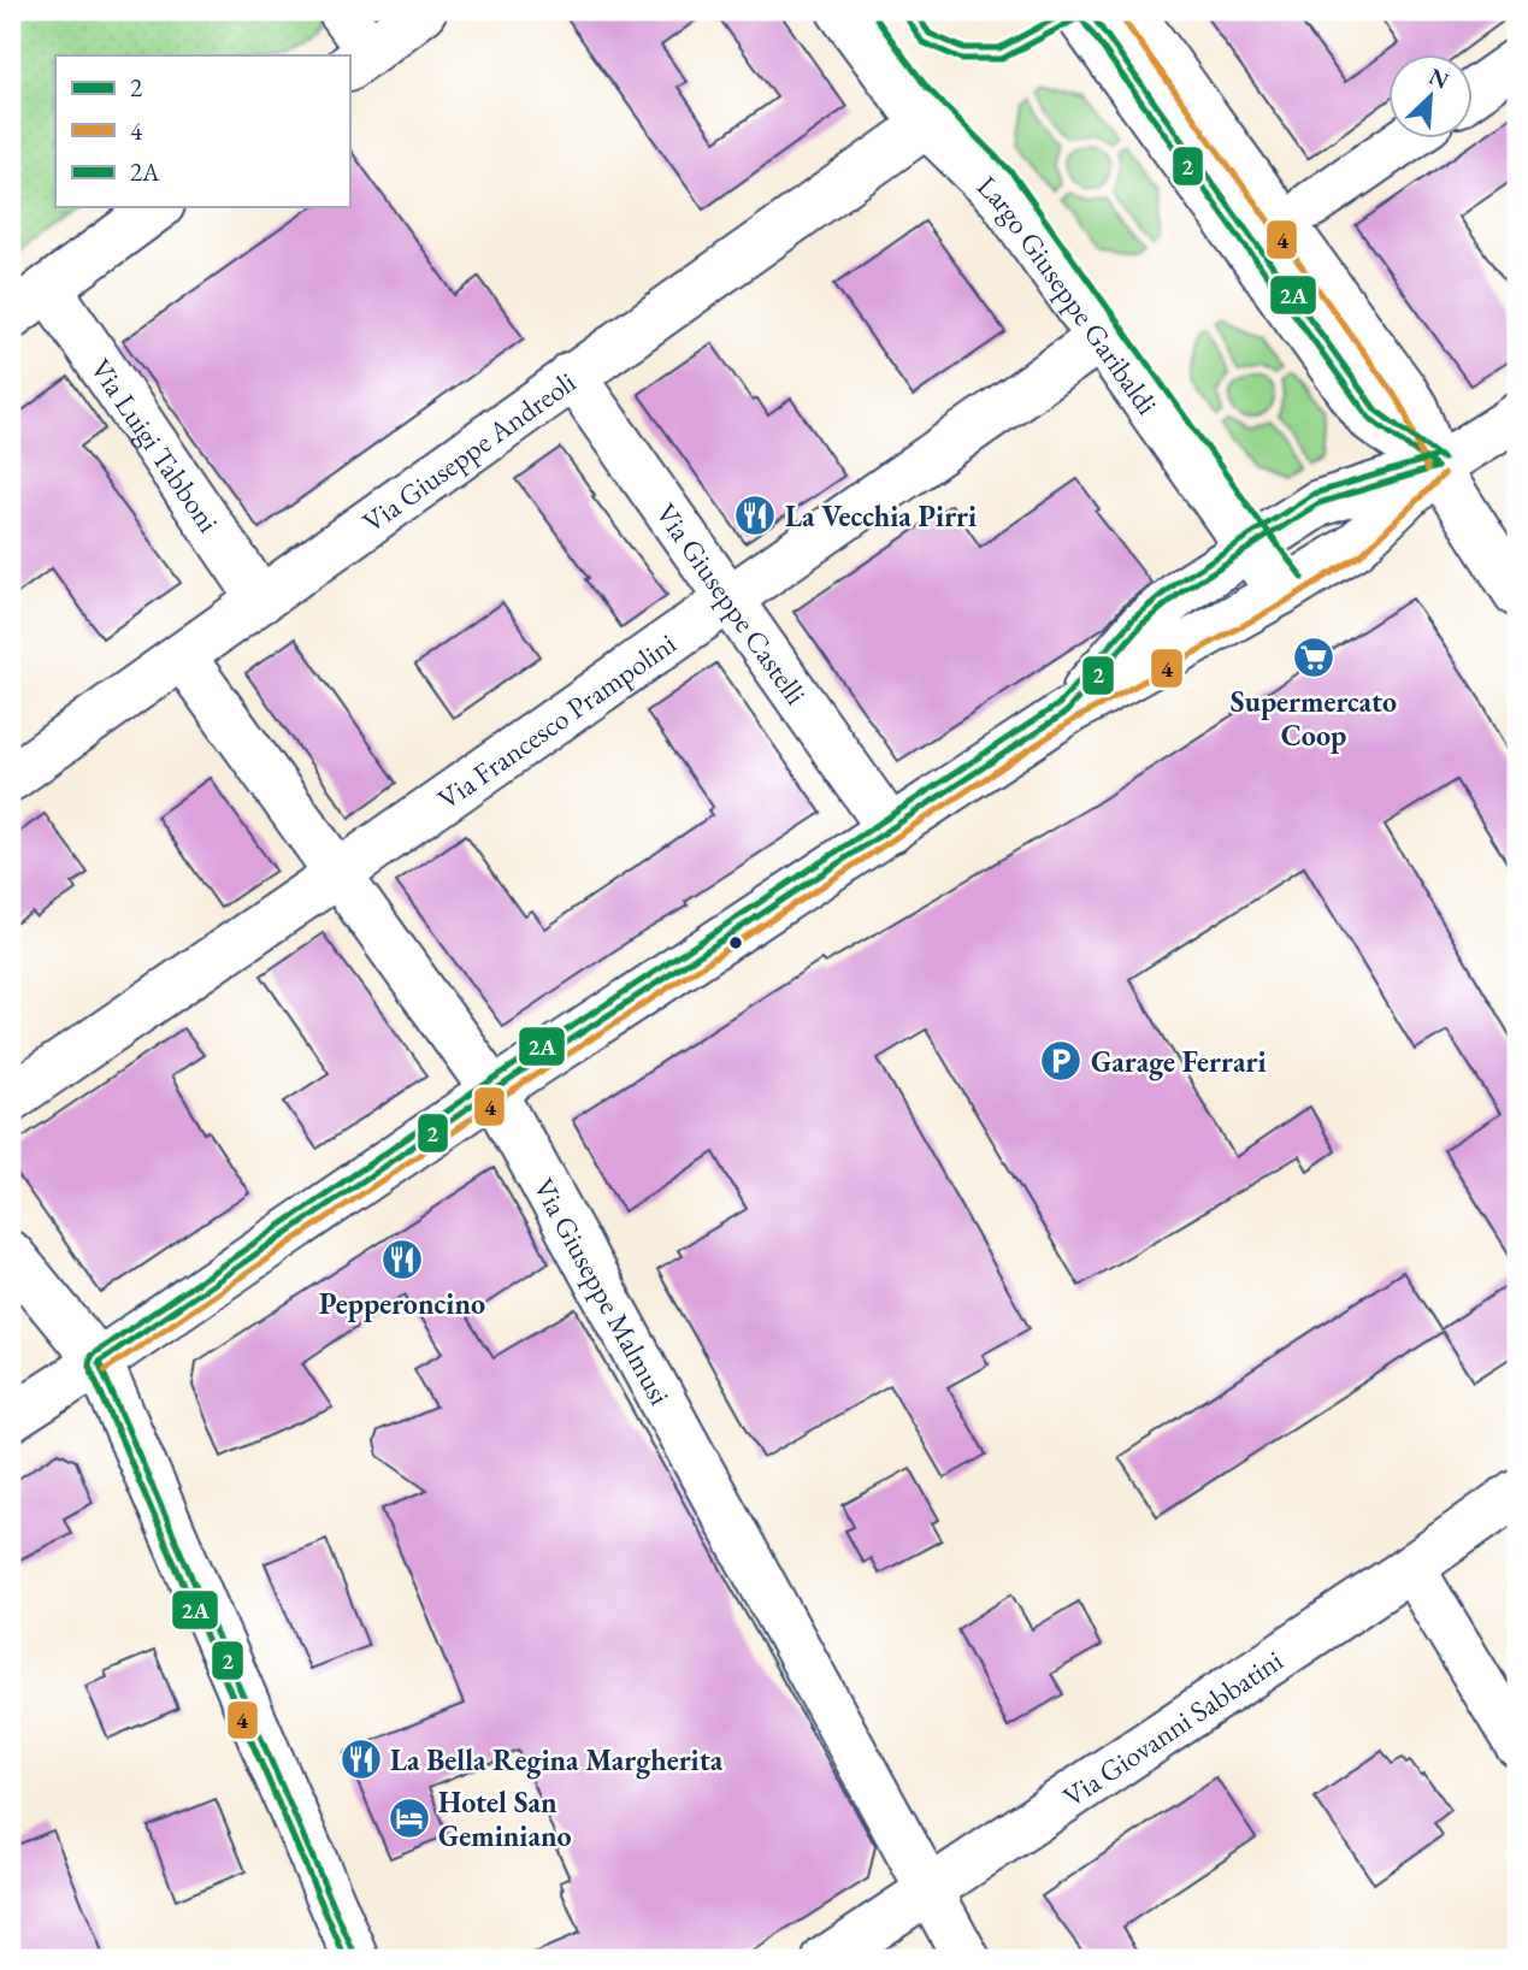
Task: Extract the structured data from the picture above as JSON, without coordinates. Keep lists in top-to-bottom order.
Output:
{
  "streets": {
    "street": [
      "Largo Giuseppe Garibaldi",
      "Via Luigi Tabboni",
      "Via Giuseppe Andreoli",
      "Via Giuseppe Castelli",
      "Via Francesco Prampolini",
      "Via Giuseppe Malmusi",
      "Via Giovanni Sabbatini"
    ]
  },
  "crossings": [
    ["Largo Giuseppe Garibaldi", "Via Giuseppe Andreoli"],
    ["Largo Giuseppe Garibaldi", "Via Francesco Prampolini"],
    ["Via Luigi Tabboni", "Via Giuseppe Andreoli"],
    ["Via Giuseppe Andreoli", "Via Giuseppe Castelli"],
    ["Via Giuseppe Andreoli", "Via Giuseppe Malmusi"],
    ["Via Giuseppe Castelli", "Via Francesco Prampolini"],
    ["Via Francesco Prampolini", "Via Giuseppe Malmusi"],
    ["Via Giuseppe Malmusi", "Via Giovanni Sabbatini"]
  ],
  "places": {
    "restaurant": ["La Vecchia Pirri", "Pepperoncino", "La Bella Regina Margherita"],
    "supermarket": ["Supermercato Coop"],
    "parking": ["Garage Ferrari"],
    "hotel": ["Hotel San Geminiano"]
  },
  "lines": ["transit line 2", "transit line 2A", "transit line 4"],
  "legend": ["2", "4", "2A"],
  "north": "top right"
}
